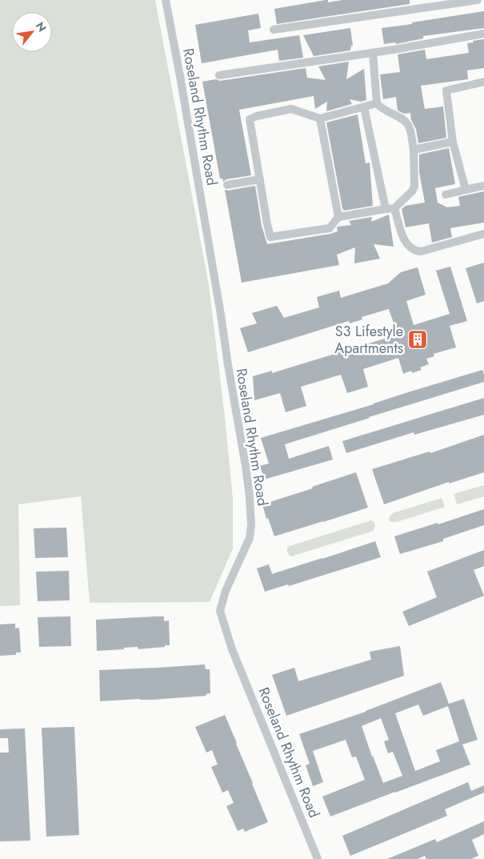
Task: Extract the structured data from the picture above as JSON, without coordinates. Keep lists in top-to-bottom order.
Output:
{
  "streets": {
    "street": ["Roseland Rhythm Road"]
  },
  "places": {
    "building": ["S3 Lifestyle Apartments"]
  },
  "north": "top right"
}
